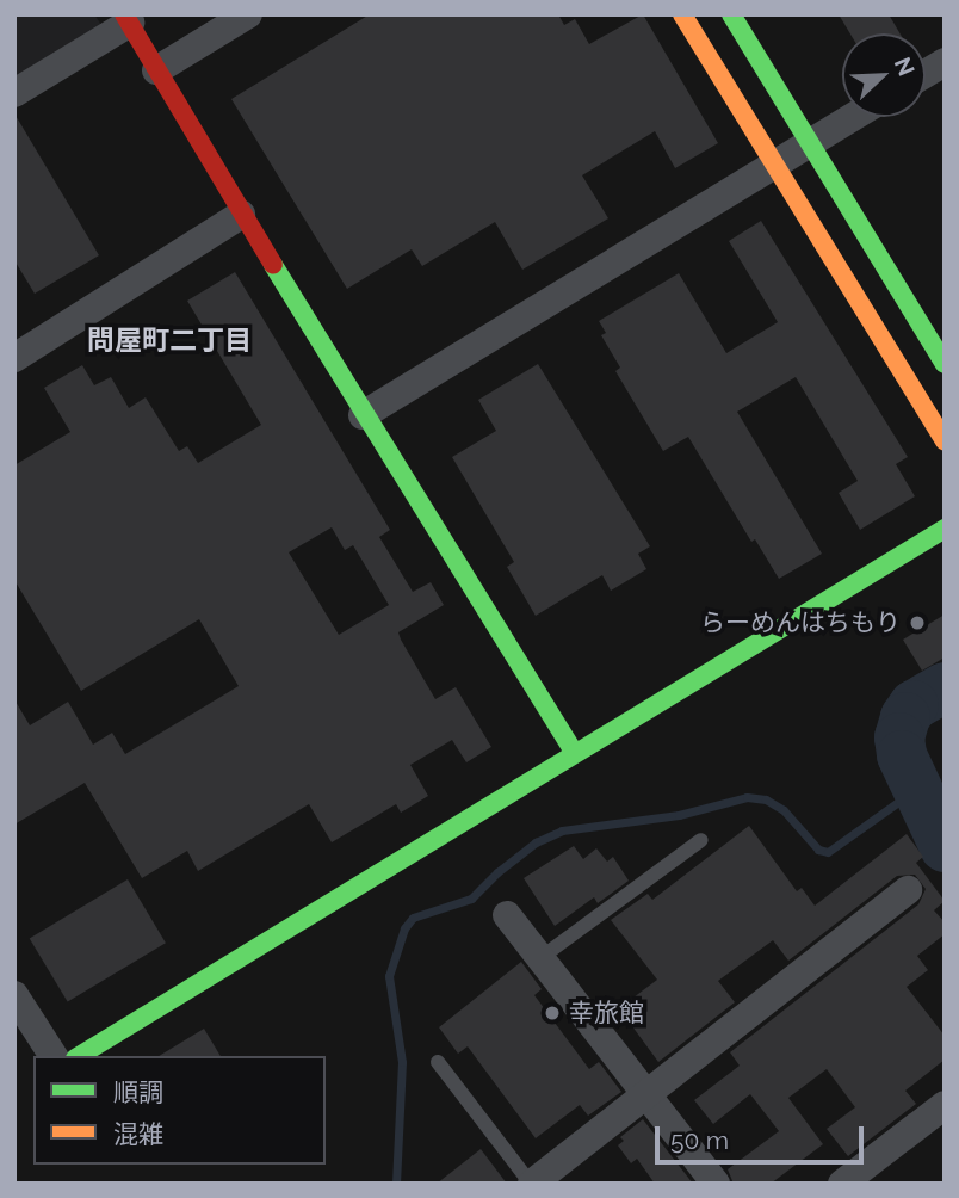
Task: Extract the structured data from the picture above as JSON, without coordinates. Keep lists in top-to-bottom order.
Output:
{
  "districts": ["問屋町二丁目"],
  "places": ["らーめんはちもり", "幸旅館"],
  "legend": ["順調", "混雑"],
  "scale_bar": "50 m",
  "north": "top right"
}
